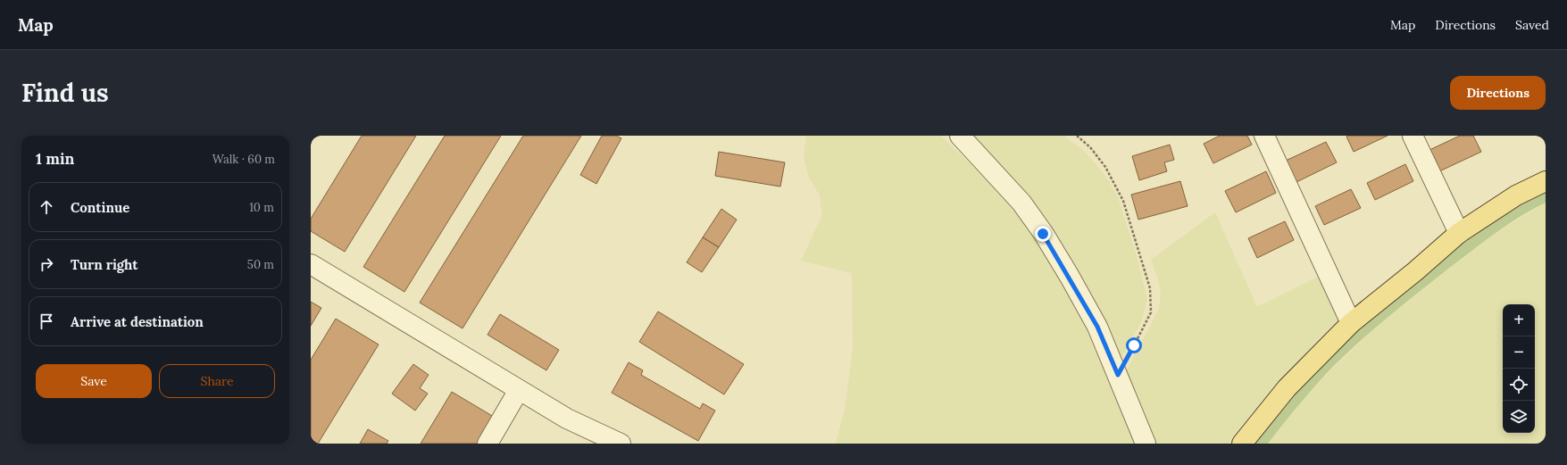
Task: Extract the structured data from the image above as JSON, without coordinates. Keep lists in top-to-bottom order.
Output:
{
  "page": {
    "header": "Map",
    "nav": ["Map", "Directions", "Saved"],
    "buttons": [
      "Directions",
      ["Save", "Share"]
    ],
    "title": "Find us",
    "heading": ["1 min", "Walk · 60 m"],
    "list": [
      ["Continue", "10 m"],
      ["Turn right", "50 m"],
      "Arrive at destination"
    ],
    "map_buttons": ["+", "−"]
  }
}
